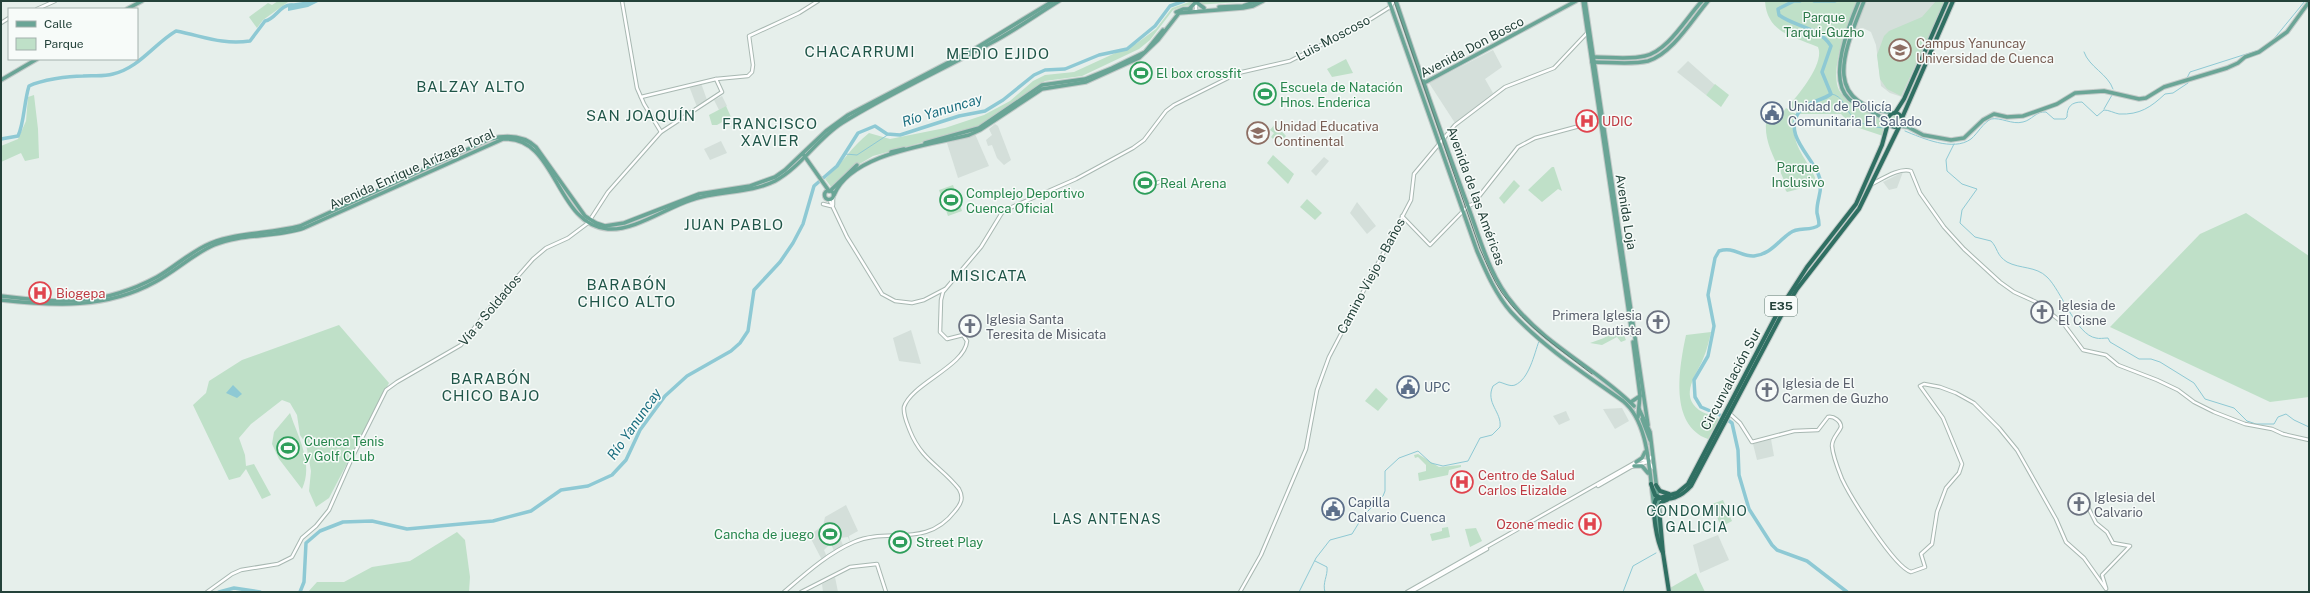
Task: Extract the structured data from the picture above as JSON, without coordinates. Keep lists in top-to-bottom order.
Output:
{
  "streets": {
    "highway": ["Avenida de las Américas", "E35", "Circunvalación Sur"],
    "main road": ["Avenida Don Bosco", "Avenida Enrique Arízaga Toral", "Avenida Loja"],
    "street": ["Luis Moscoso", "Camino Viejo a Baños", "Vía a Soldados"]
  },
  "crossings": [
    ["Luis Moscoso", "Avenida de las Américas"],
    ["Avenida Don Bosco", "Avenida de las Américas"],
    ["Avenida Enrique Arízaga Toral", "Vía a Soldados"],
    ["Avenida de las Américas", "Avenida Loja"],
    ["Avenida de las Américas", "Camino Viejo a Baños"],
    ["Avenida de las Américas", "E35"],
    ["Avenida Loja", "Camino Viejo a Baños"],
    ["E35", "Circunvalación Sur"]
  ],
  "districts": [
    "CHACARRUMI",
    "MEDIO EJIDO",
    "BALZAY ALTO",
    "SAN JOAQUÍN",
    "FRANCISCO XAVIER",
    "JUAN PABLO",
    "MISICATA",
    "BARABÓN CHICO ALTO",
    "BARABÓN CHICO BAJO",
    "CONDOMINIO GALICIA",
    "LAS ANTENAS"
  ],
  "water": ["Río Yanuncay"],
  "parks": ["Parque Tarqui-Guzho", "Parque Inclusivo"],
  "places": {
    "school or university": ["Campus Yanuncay Universidad de Cuenca", "Unidad Educativa Continental"],
    "sports": [
      "El box crossfit",
      "Escuela de Natación Hnos. Enderica",
      "Real Arena",
      "Complejo Deportivo Cuenca Oficial",
      "Cuenca Tenis y Golf CLub",
      "Cancha de juego",
      "Street Play"
    ],
    "public building": ["Unidad de Policía Comunitaria El Salado", "UPC", "Capilla Calvario Cuenca"],
    "hospital": [
      "UDIC",
      "Biogepa",
      "Centro de Salud Carlos Elizalde",
      "Ozone medic"
    ],
    "church": [
      "Iglesia de El Cisne",
      "Primera Iglesia Bautista",
      "Iglesia Santa Teresita de Misicata",
      "Iglesia de El Carmen de Guzho",
      "Iglesia del Calvario"
    ]
  },
  "legend": ["Calle", "Parque"]
}
